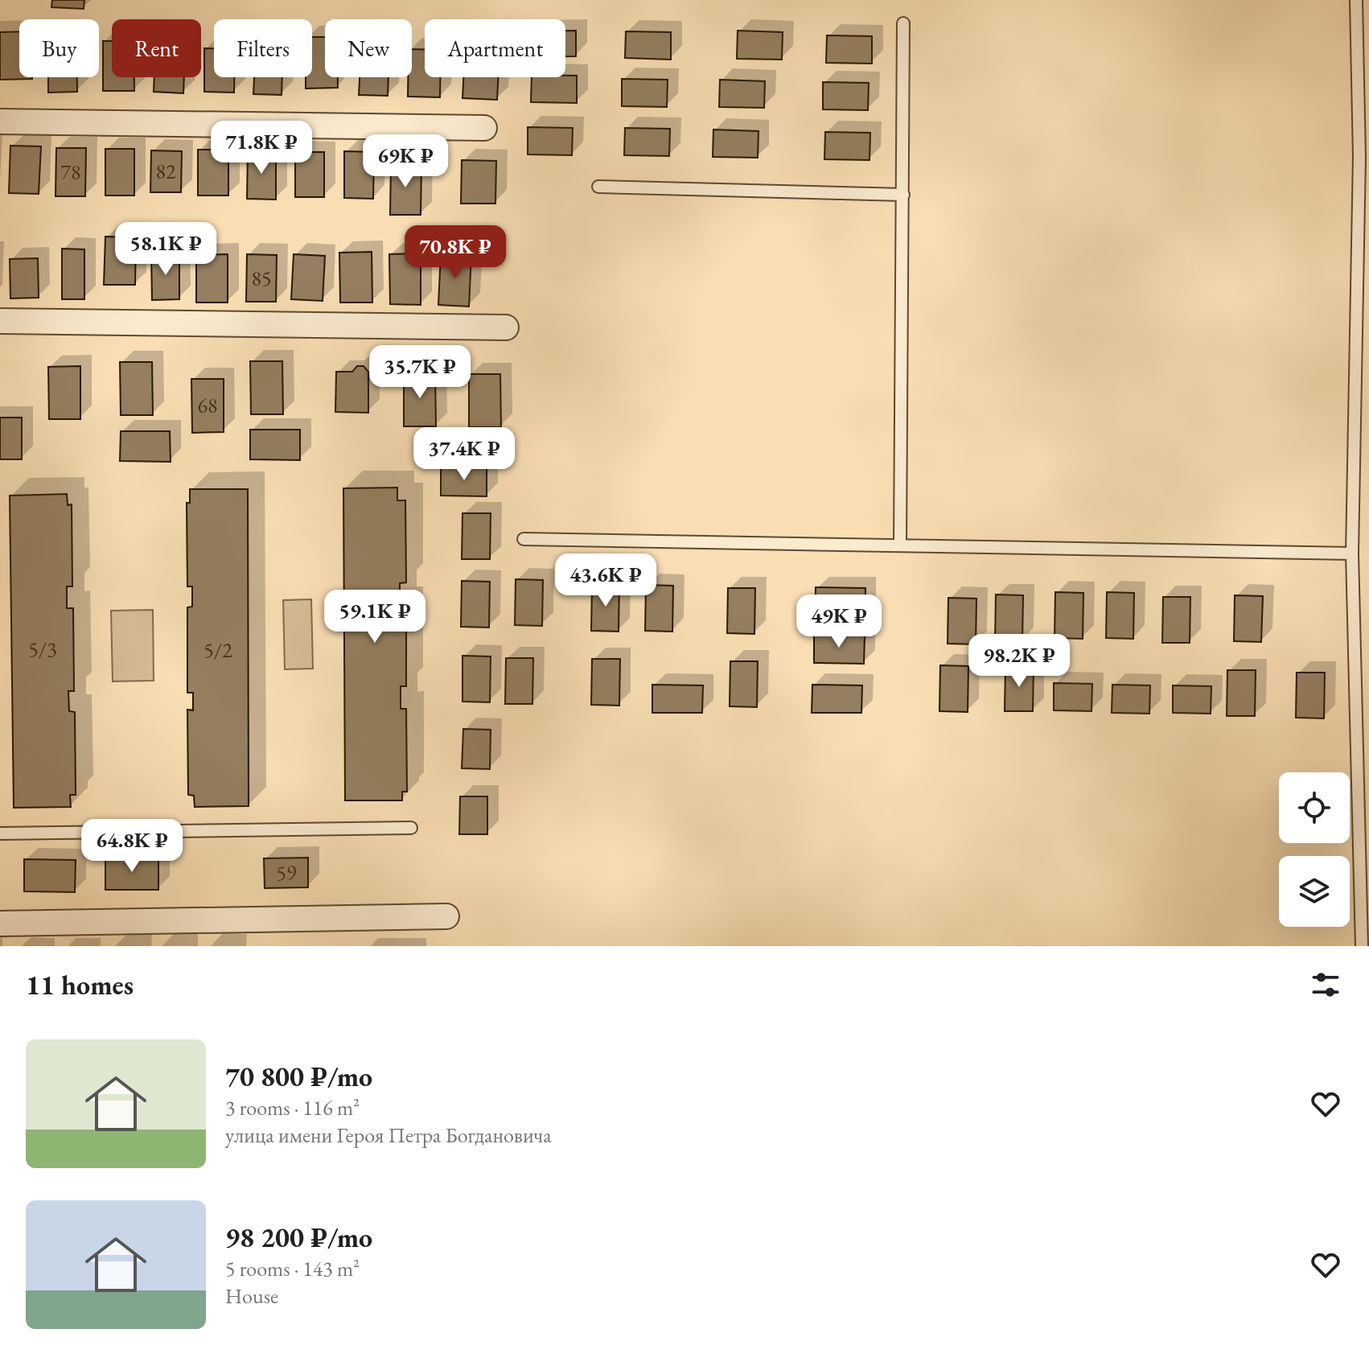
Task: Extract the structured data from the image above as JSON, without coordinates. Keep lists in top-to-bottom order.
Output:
{
  "house_numbers": [
    "82",
    "78",
    "85",
    "68",
    "5/3",
    "5/2",
    "59"
  ],
  "page": {
    "chip": [
      "Buy",
      "Rent",
      "Filters",
      "New",
      "Apartment"
    ],
    "price": [
      "71.8K ₽",
      "69K ₽",
      "58.1K ₽",
      "70.8K ₽",
      "35.7K ₽",
      "37.4K ₽",
      "43.6K ₽",
      "59.1K ₽",
      "49K ₽",
      "98.2K ₽",
      "64.8K ₽"
    ],
    "heading": "11 homes",
    "list": [
      {
        "name": "70 800 ₽/mo",
        "note": "3 rooms · 116 m² · улица имени Героя Петра Богдановича"
      },
      {
        "name": "98 200 ₽/mo",
        "note": "5 rooms · 143 m² · House"
      }
    ]
  }
}
